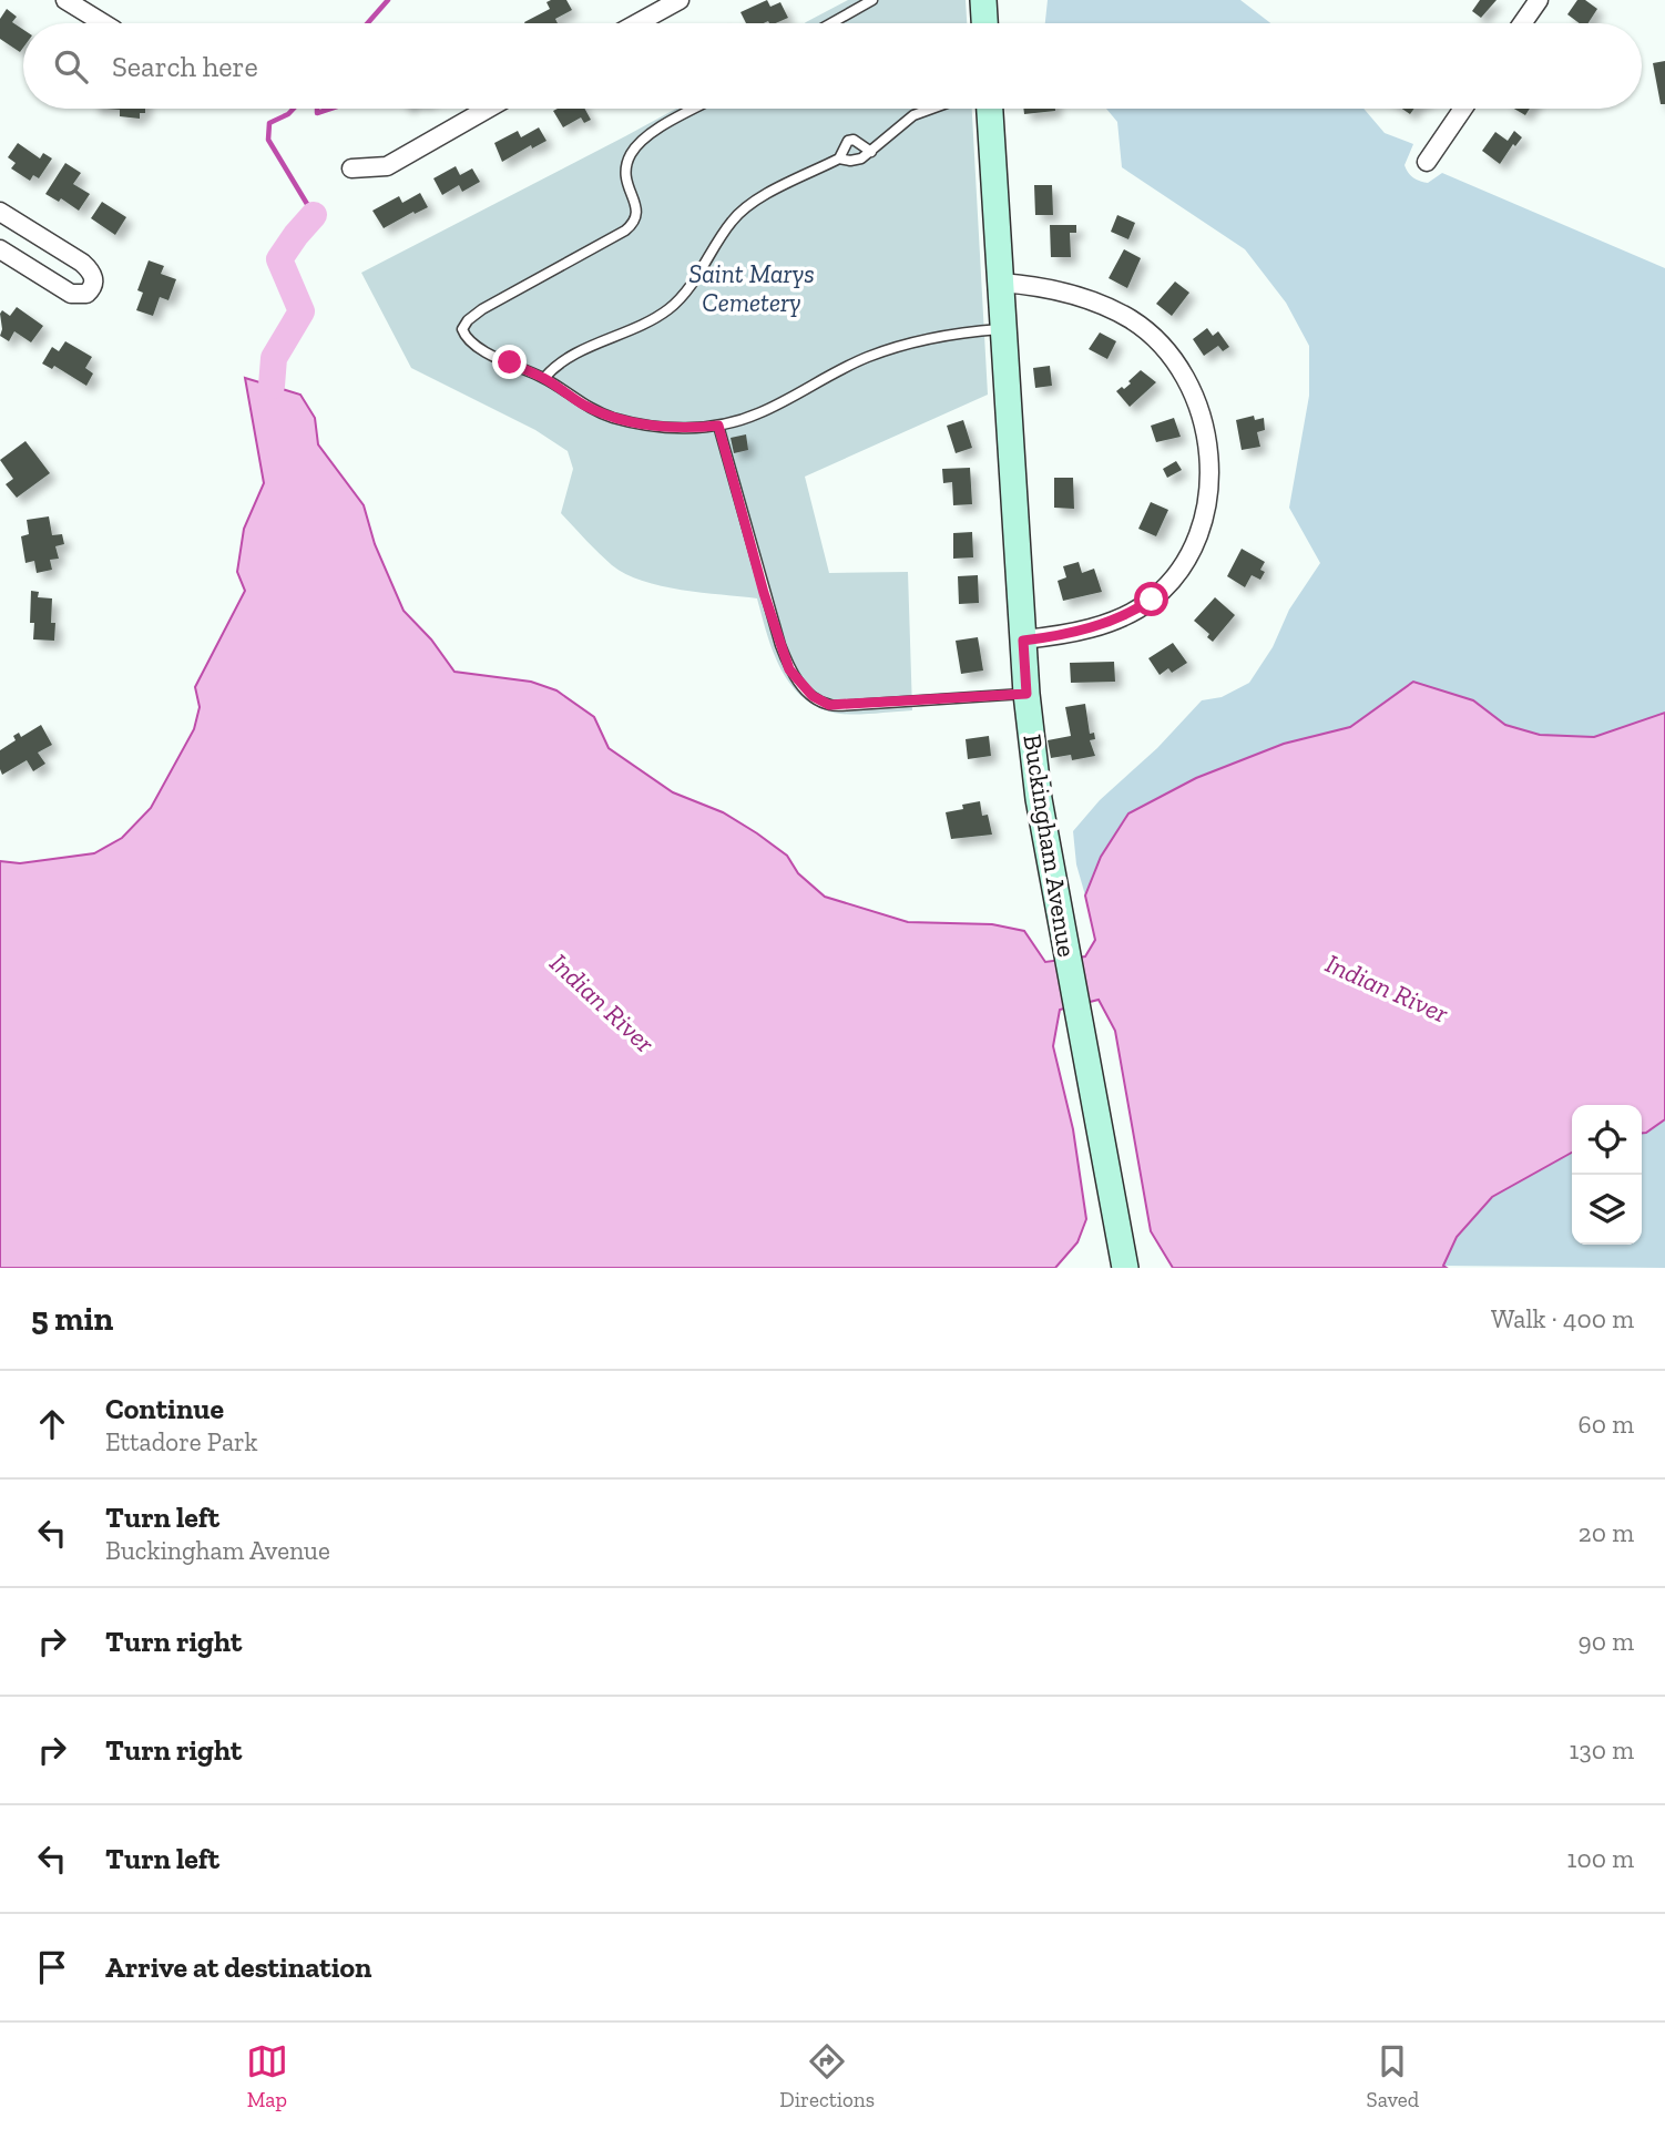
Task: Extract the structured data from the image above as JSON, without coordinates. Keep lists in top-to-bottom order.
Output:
{
  "streets": {
    "main road": ["Buckingham Avenue"]
  },
  "water": ["Indian River"],
  "parks": ["Saint Marys Cemetery"],
  "page": {
    "search": "Search here",
    "heading": ["5 min", "Walk · 400 m"],
    "list": [
      ["Continue", "Ettadore Park", "60 m"],
      ["Turn left", "Buckingham Avenue", "20 m"],
      ["Turn right", "90 m"],
      ["Turn right", "130 m"],
      ["Turn left", "100 m"],
      "Arrive at destination"
    ],
    "nav": ["Map", "Directions", "Saved"]
  }
}
